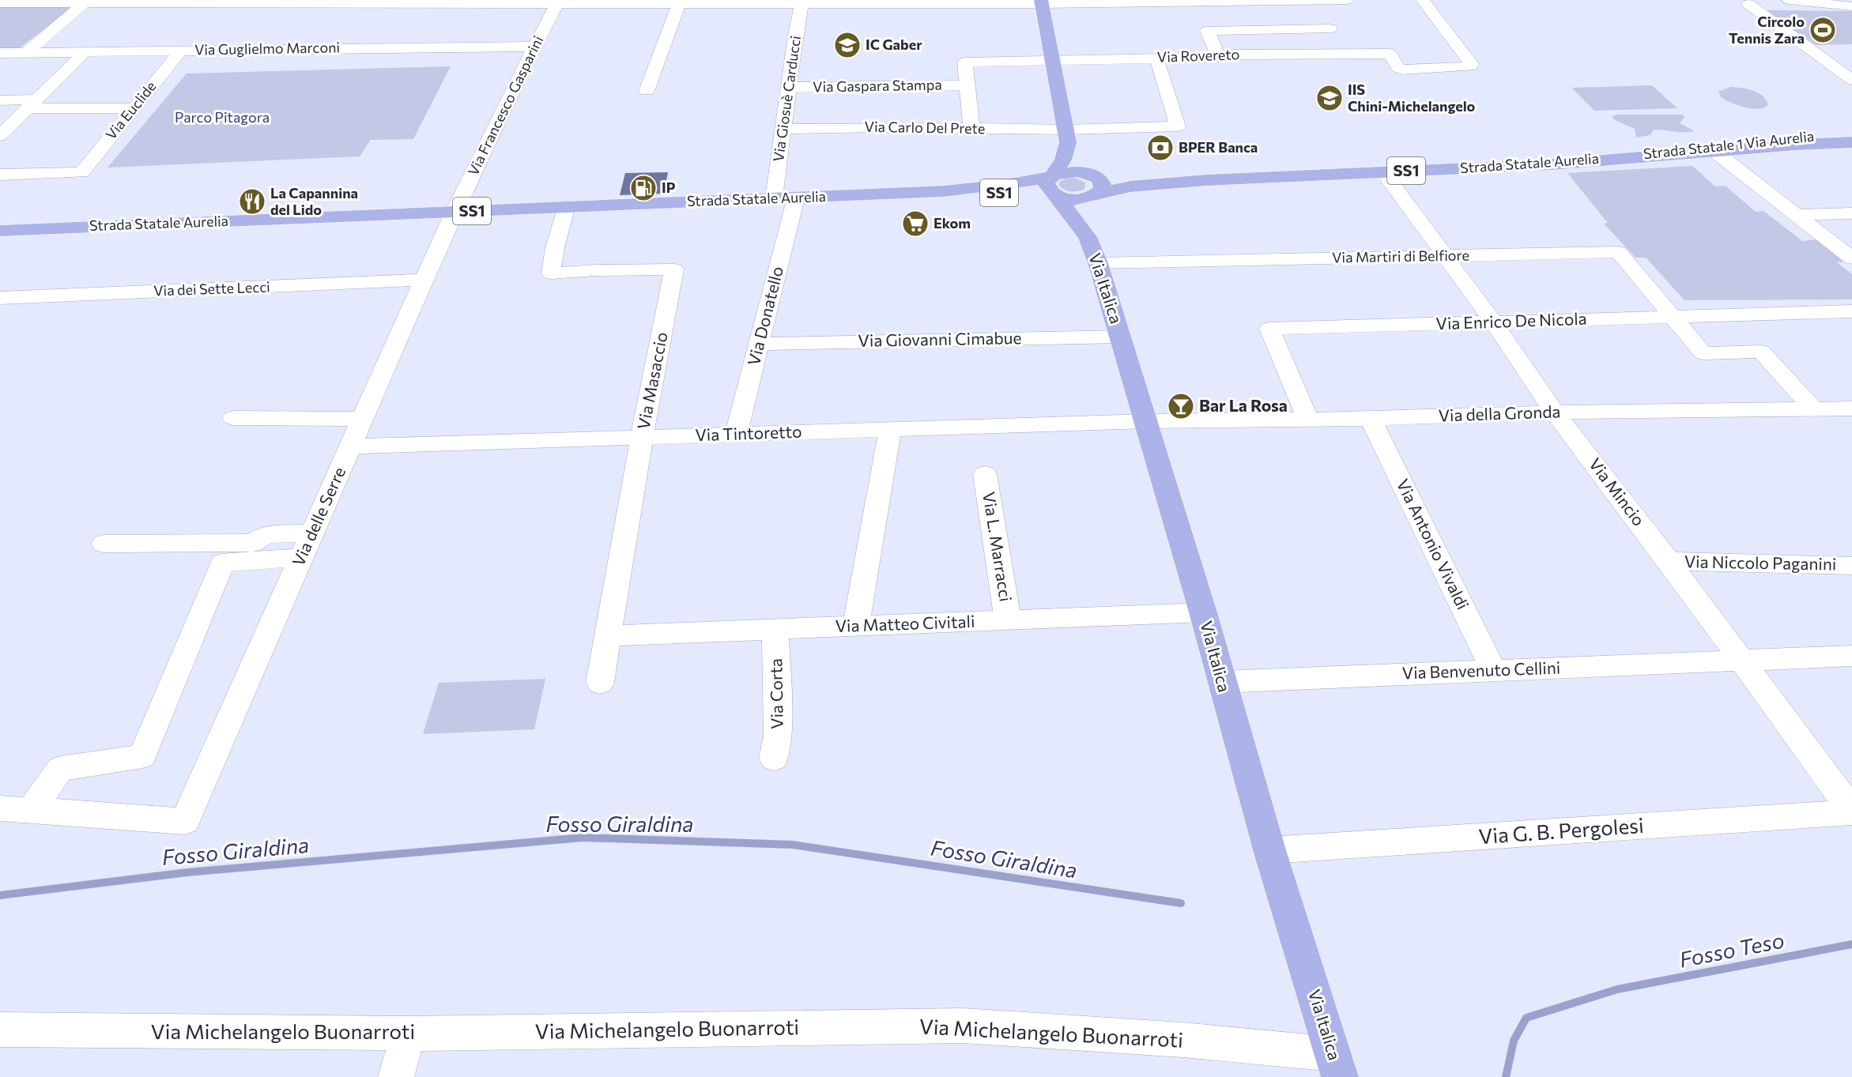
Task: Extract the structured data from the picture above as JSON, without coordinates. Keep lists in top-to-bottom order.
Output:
{
  "streets": {
    "main road": [
      "Strada Statale 1 Via Aurelia",
      "Strada Statale Aurelia",
      "SS1",
      "Via Italica"
    ],
    "street": [
      "Via Guglielmo Marconi",
      "Via Rovereto",
      "Via Gaspara Stampa",
      "Via Giosuè Carducci",
      "Via Francesco Gasparini",
      "Via Euclide",
      "Via Carlo Del Prete",
      "Via Martiri di Belfiore",
      "Via dei Sette Lecci",
      "Via Donatello",
      "Via Enrico De Nicola",
      "Via Giovanni Cimabue",
      "Via Masaccio",
      "Via della Gronda",
      "Via Tintoretto",
      "Via Mincio",
      "Via delle Serre",
      "Via Antonio Vivaldi",
      "Via L. Marracci",
      "Via Niccolo Paganini",
      "Via Matteo Civitali",
      "Via Benvenuto Cellini",
      "Via Corta",
      "Via G. B. Pergolesi",
      "Via Michelangelo Buonarroti"
    ]
  },
  "crossings": [
    ["Via Guglielmo Marconi", "Via Francesco Gasparini"],
    ["Via Guglielmo Marconi", "Via Euclide"],
    ["Via Rovereto", "Via Gaspara Stampa"],
    ["Via Rovereto", "Via Carlo Del Prete"],
    ["Via Gaspara Stampa", "Via Giosuè Carducci"],
    ["Via Giosuè Carducci", "Via Carlo Del Prete"],
    ["Via Giosuè Carducci", "Strada Statale Aurelia"],
    ["Via Francesco Gasparini", "Strada Statale Aurelia"],
    ["Via Francesco Gasparini", "Via delle Serre"],
    ["Strada Statale 1 Via Aurelia", "Strada Statale Aurelia"],
    ["Strada Statale Aurelia", "Via Italica"],
    ["Strada Statale Aurelia", "Via Donatello"],
    ["Strada Statale Aurelia", "Via Masaccio"],
    ["Strada Statale Aurelia", "Via Mincio"],
    ["Strada Statale Aurelia", "Via delle Serre"],
    ["Via Martiri di Belfiore", "Via Italica"],
    ["Via Martiri di Belfiore", "Via Enrico De Nicola"],
    ["Via Martiri di Belfiore", "Via Mincio"],
    ["Via Italica", "Via Giovanni Cimabue"],
    ["Via Italica", "Via della Gronda"],
    ["Via Italica", "Via Tintoretto"],
    ["Via Italica", "Via Matteo Civitali"],
    ["Via Italica", "Via Benvenuto Cellini"],
    ["Via Italica", "Via G. B. Pergolesi"],
    ["Via Italica", "Via Michelangelo Buonarroti"],
    ["Via dei Sette Lecci", "Via delle Serre"],
    ["Via Donatello", "Via Giovanni Cimabue"],
    ["Via Donatello", "Via Tintoretto"],
    ["Via Enrico De Nicola", "Via della Gronda"],
    ["Via Enrico De Nicola", "Via Mincio"],
    ["Via Masaccio", "Via Tintoretto"],
    ["Via Masaccio", "Via Matteo Civitali"],
    ["Via della Gronda", "Via Tintoretto"],
    ["Via della Gronda", "Via Mincio"],
    ["Via della Gronda", "Via Antonio Vivaldi"],
    ["Via Tintoretto", "Via delle Serre"],
    ["Via Mincio", "Via Niccolo Paganini"],
    ["Via Mincio", "Via Benvenuto Cellini"],
    ["Via Mincio", "Via G. B. Pergolesi"],
    ["Via Antonio Vivaldi", "Via Benvenuto Cellini"],
    ["Via L. Marracci", "Via Matteo Civitali"],
    ["Via Matteo Civitali", "Via Corta"]
  ],
  "water": ["Fosso Giraldina", "Fosso Teso"],
  "parks": ["Parco Pitagora"],
  "places": {
    "sports": ["Circolo Tennis Zara"],
    "school or university": ["IC Gaber", "IIS Chini-Michelangelo"],
    "bank": ["BPER Banca"],
    "fuel station": ["IP"],
    "restaurant": ["La Capannina del Lido"],
    "supermarket": ["Ekom"],
    "bar": ["Bar La Rosa"]
  }
}
